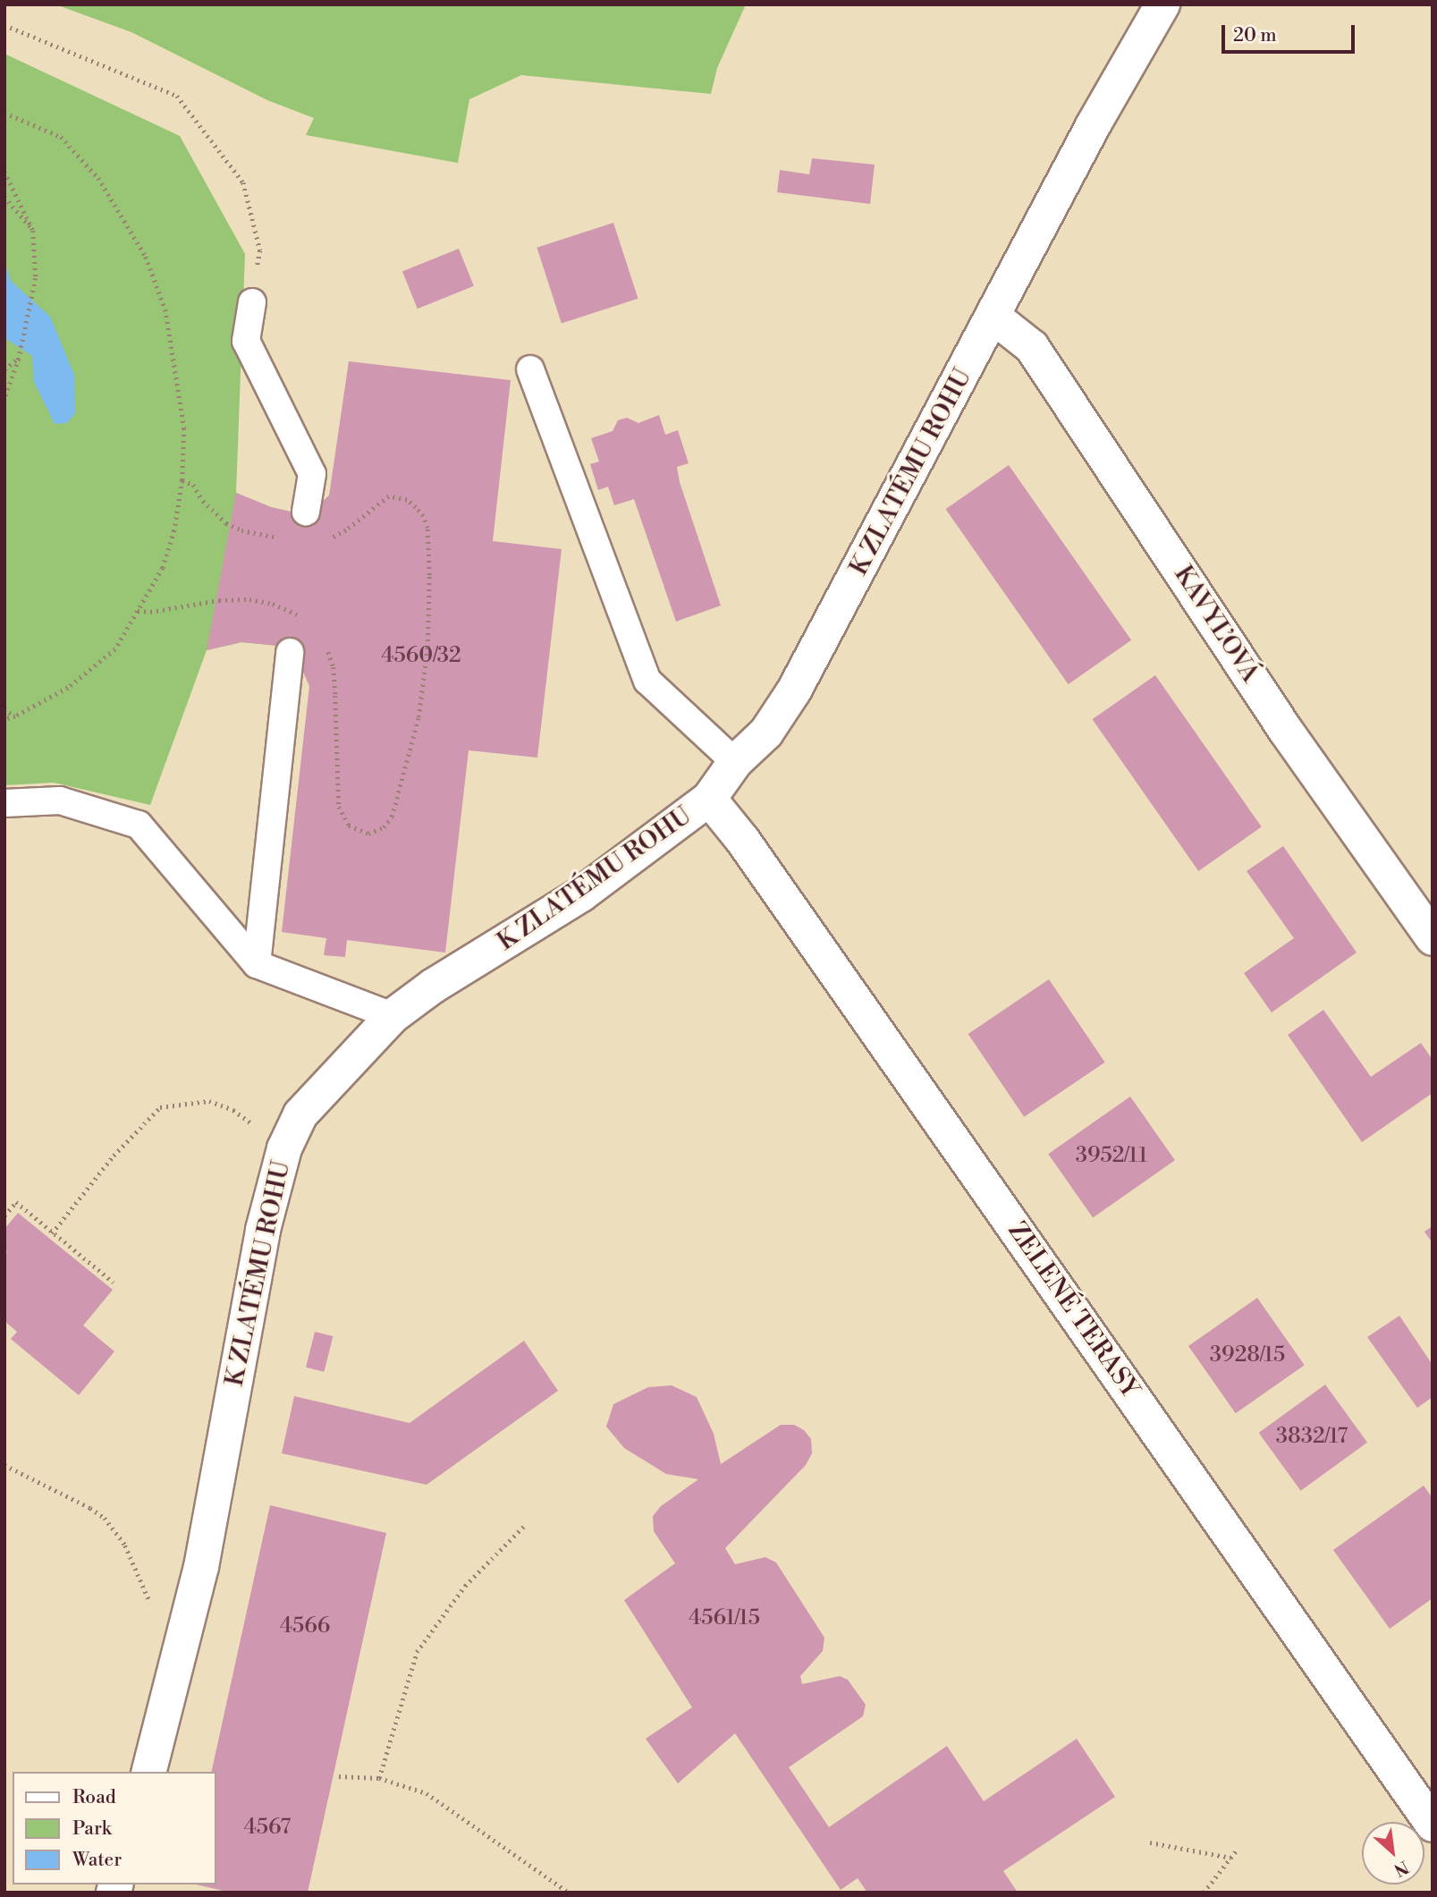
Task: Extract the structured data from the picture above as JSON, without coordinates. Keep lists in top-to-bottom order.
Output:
{
  "streets": {
    "street": ["K ZLATÉMU ROHU", "KAVYĽOVÁ", "ZELENÉ TERASY"]
  },
  "crossings": [
    ["K ZLATÉMU ROHU", "KAVYĽOVÁ"],
    ["K ZLATÉMU ROHU", "ZELENÉ TERASY"]
  ],
  "house_numbers": [
    "4560/32",
    "3952/11",
    "3928/15",
    "3832/17",
    "4561/15",
    "4566",
    "4567"
  ],
  "legend": ["Road", "Park", "Water"],
  "scale_bar": "20 m",
  "north": "bottom right"
}
